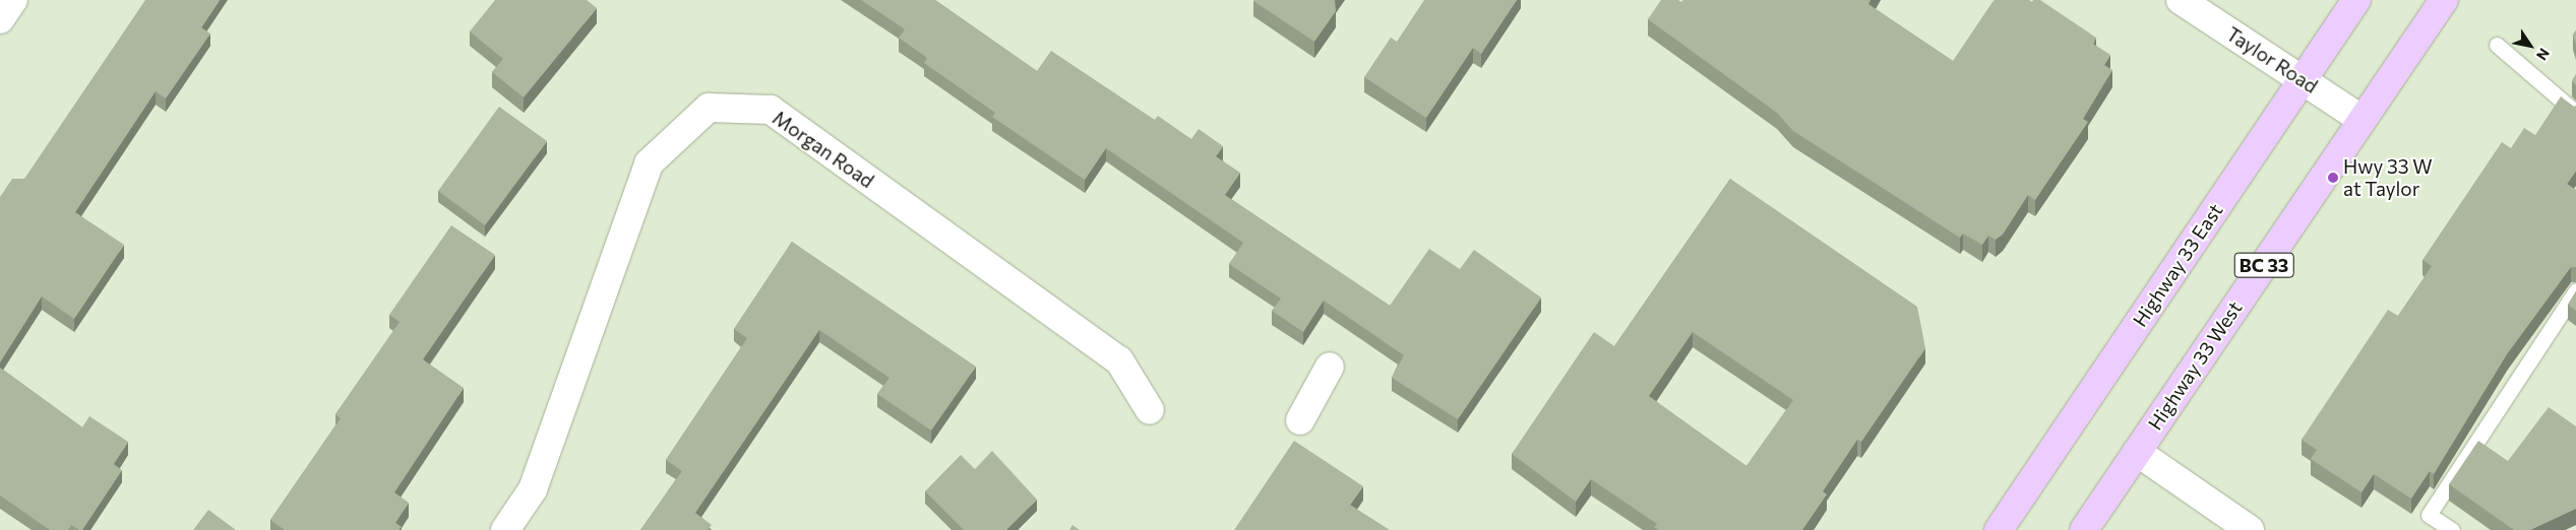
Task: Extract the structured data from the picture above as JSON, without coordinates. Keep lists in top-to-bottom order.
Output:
{
  "streets": {
    "main road": ["Highway 33 East", "BC 33", "Highway 33 West"],
    "street": ["Taylor Road", "Morgan Road"]
  },
  "crossings": [
    ["Taylor Road", "Highway 33 East"],
    ["Taylor Road", "Highway 33 West"]
  ],
  "places": ["Hwy 33 W at Taylor"],
  "north": "bottom right"
}
